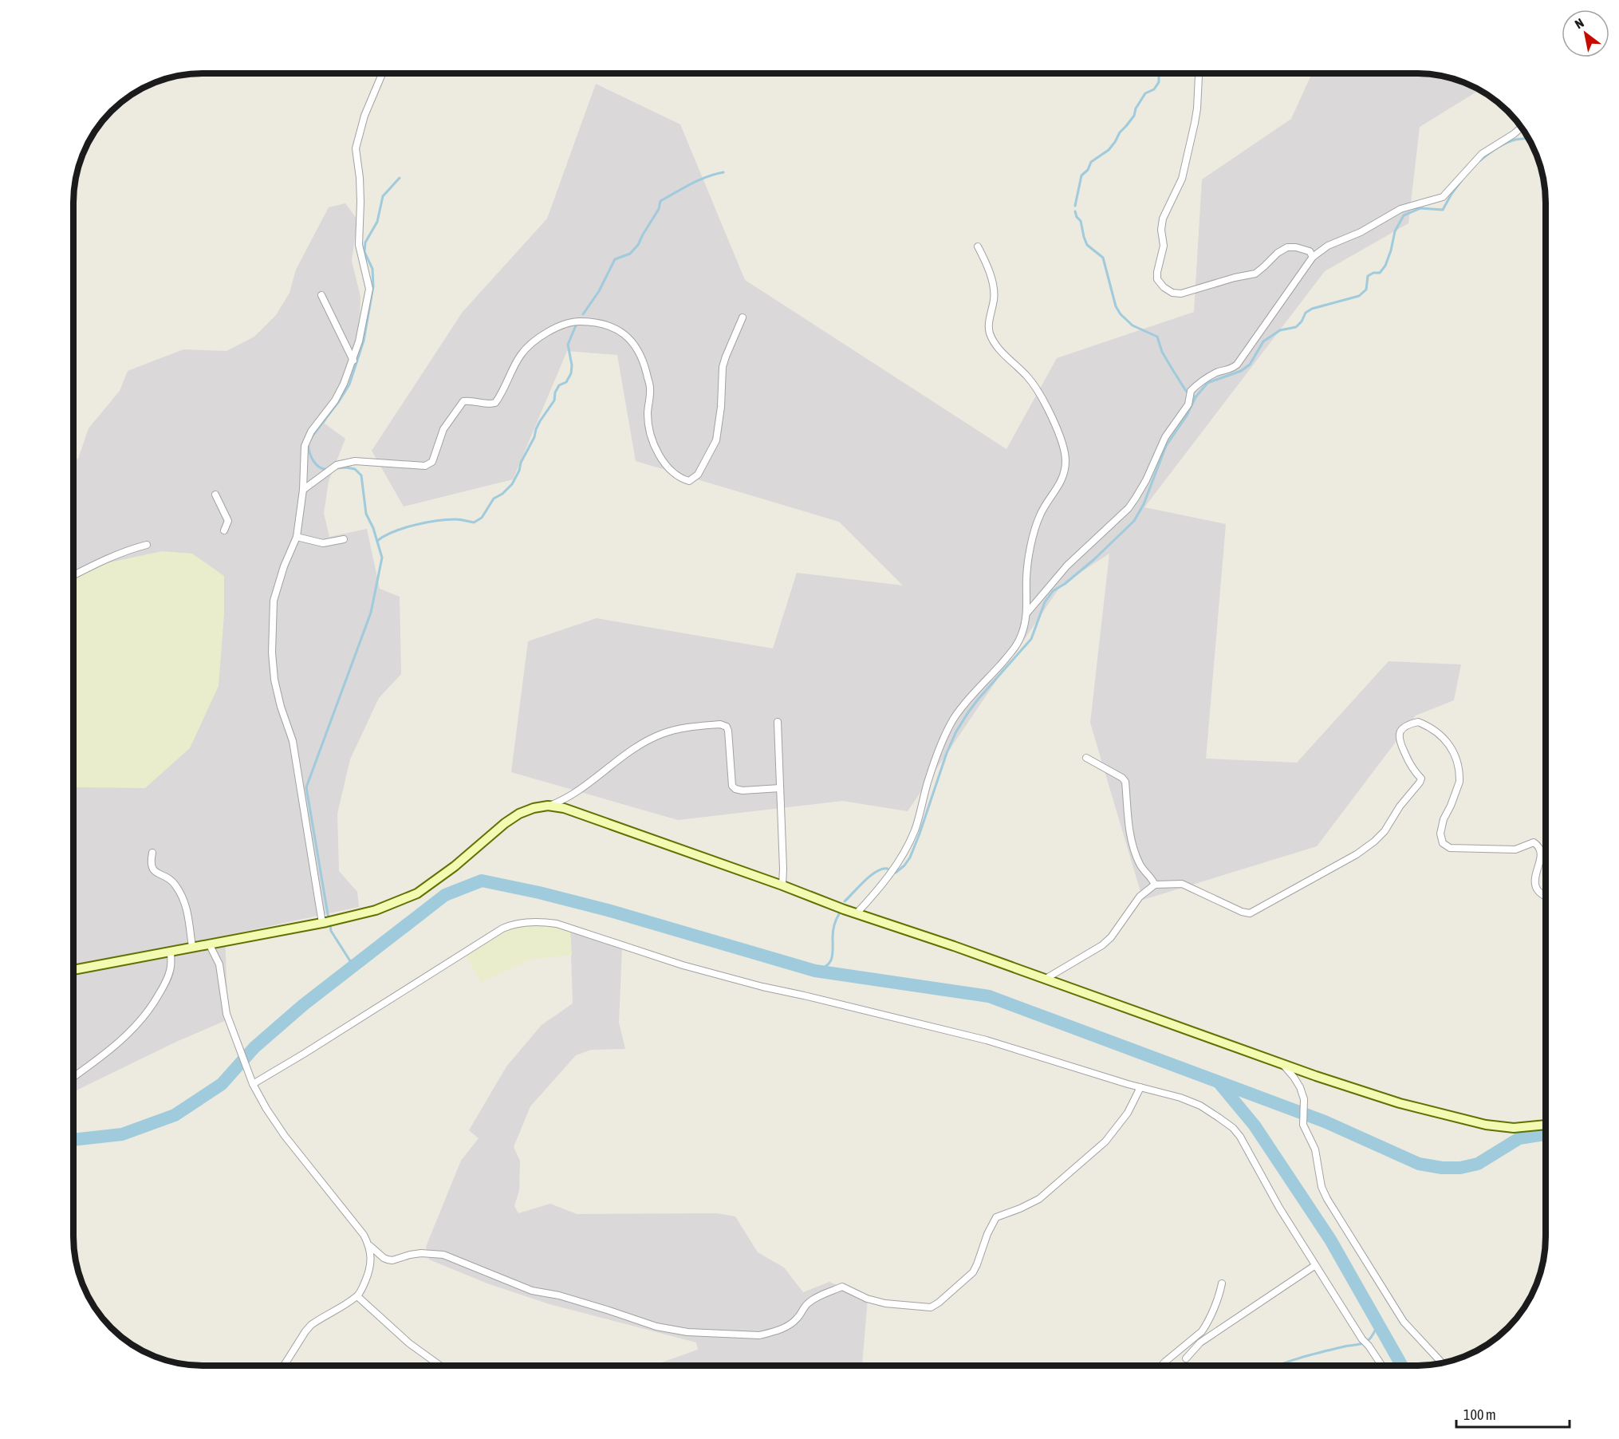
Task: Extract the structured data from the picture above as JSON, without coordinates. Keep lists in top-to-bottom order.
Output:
{
  "scale_bar": "100 m",
  "north": "top left"
}
